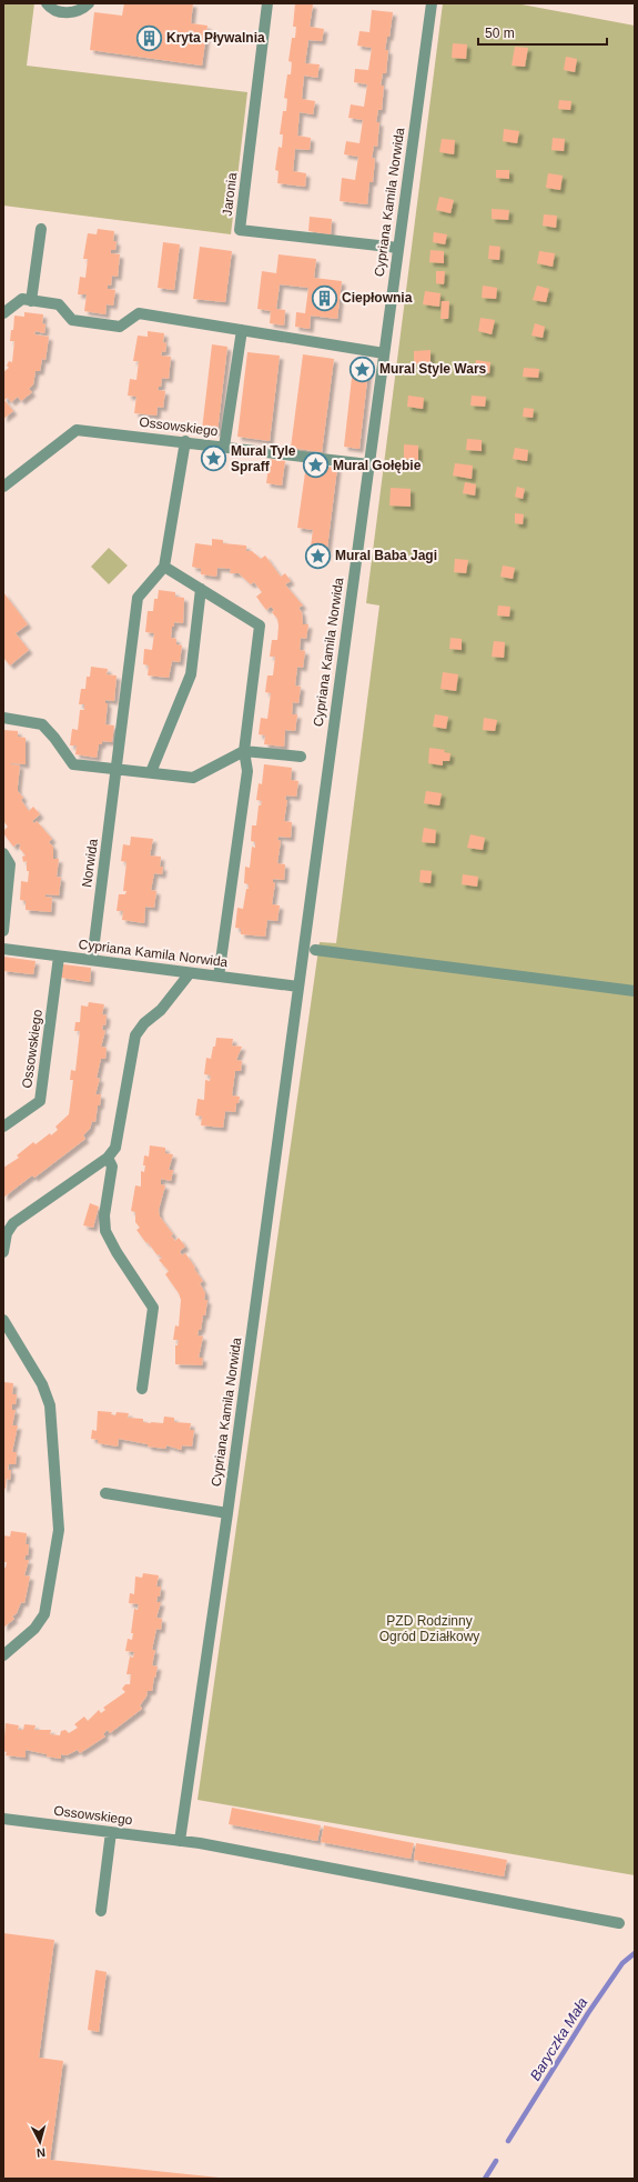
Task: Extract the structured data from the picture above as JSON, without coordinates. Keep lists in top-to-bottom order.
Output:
{
  "streets": {
    "street": [
      "Jaronia",
      "Cypriana Kamila Norwida",
      "Ossowskiego",
      "Norwida"
    ]
  },
  "crossings": [
    ["Jaronia", "Cypriana Kamila Norwida"],
    ["Cypriana Kamila Norwida", "Ossowskiego"],
    ["Cypriana Kamila Norwida", "Norwida"]
  ],
  "water": ["Baryczka Mała"],
  "parks": ["PZD Rodzinny Ogród Działkowy"],
  "places": {
    "building": ["Kryta Pływalnia", "Ciepłownia"],
    "place": [
      "Mural Style Wars",
      "Mural Tyle Spraff",
      "Mural Gołębie",
      "Mural Baba Jagi"
    ]
  },
  "scale_bar": "50 m",
  "north": "bottom"
}
